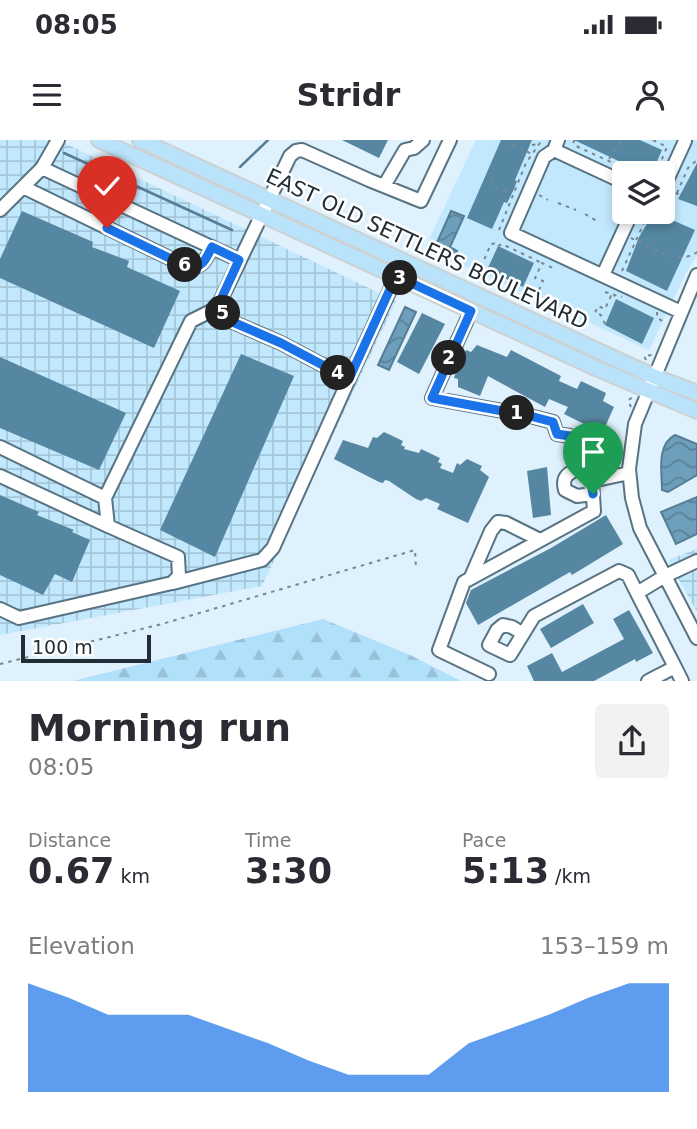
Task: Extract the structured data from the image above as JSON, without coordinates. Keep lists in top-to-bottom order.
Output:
{
  "streets": {
    "main road": ["EAST OLD SETTLERS BOULEVARD"]
  },
  "scale_bar": "100 m",
  "page": {
    "status": "08:05",
    "header": "Stridr",
    "pins": [
      "6",
      "3",
      "5",
      "2",
      "4",
      "1"
    ],
    "scale": "100 m",
    "heading": ["Morning run", "08:05"],
    "stats": [
      ["Distance", "0.67 km"],
      ["Time", "3:30"],
      ["Pace", "5:13 /km"]
    ],
    "chart": ["Elevation", "153–159 m"]
  }
}
